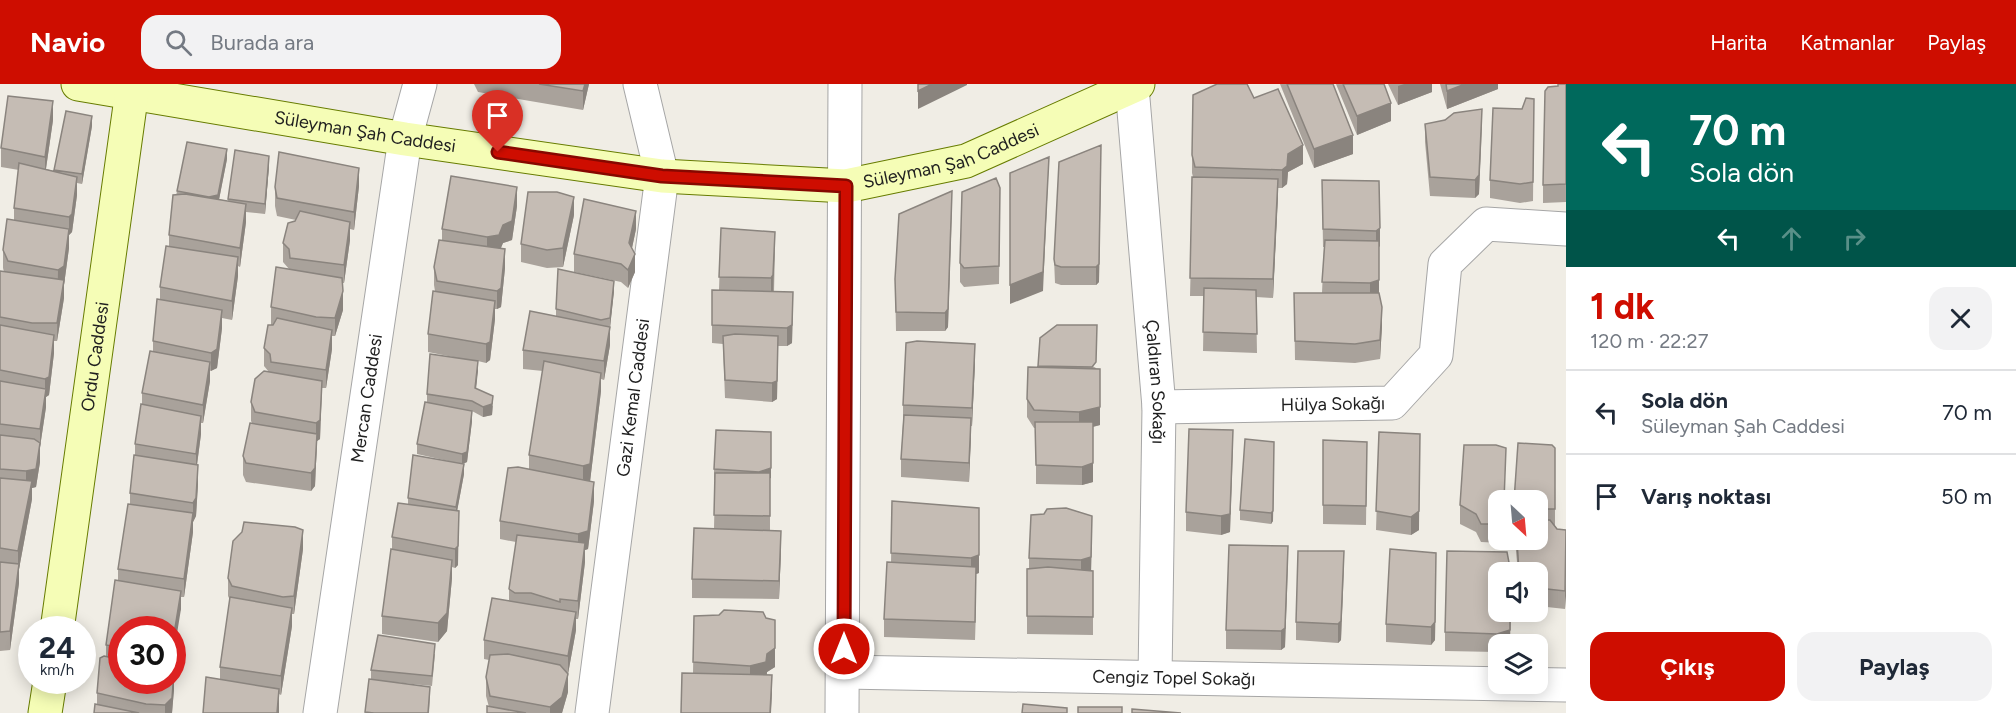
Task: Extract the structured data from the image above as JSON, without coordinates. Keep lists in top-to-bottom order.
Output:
{
  "streets": {
    "street": [
      "Süleyman Şah Caddesi",
      "Ordu Caddesi",
      "Çaldıran Sokağı",
      "Mercan Caddesi",
      "Gazi Kemal Caddesi",
      "Hülya Sokağı",
      "Cengiz Topel Sokağı"
    ]
  },
  "crossings": [
    ["Süleyman Şah Caddesi", "Ordu Caddesi"],
    ["Süleyman Şah Caddesi", "Çaldıran Sokağı"],
    ["Süleyman Şah Caddesi", "Mercan Caddesi"],
    ["Süleyman Şah Caddesi", "Gazi Kemal Caddesi"],
    ["Çaldıran Sokağı", "Hülya Sokağı"],
    ["Çaldıran Sokağı", "Cengiz Topel Sokağı"]
  ],
  "north": "bottom right",
  "page": {
    "header": "Navio",
    "search": "Burada ara",
    "nav": ["Harita", "Katmanlar", "Paylaş"],
    "turn": ["70 m", "Sola dön"],
    "heading": ["1 dk", "120 m · 22:27"],
    "list": [
      {
        "name": "Sola dön",
        "note": "Süleyman Şah Caddesi",
        "value": "70 m"
      },
      {
        "name": "Varış noktası",
        "value": "50 m"
      }
    ],
    "speed": "24 km/h",
    "limit": "30",
    "buttons": ["Çıkış", "Paylaş"]
  }
}
